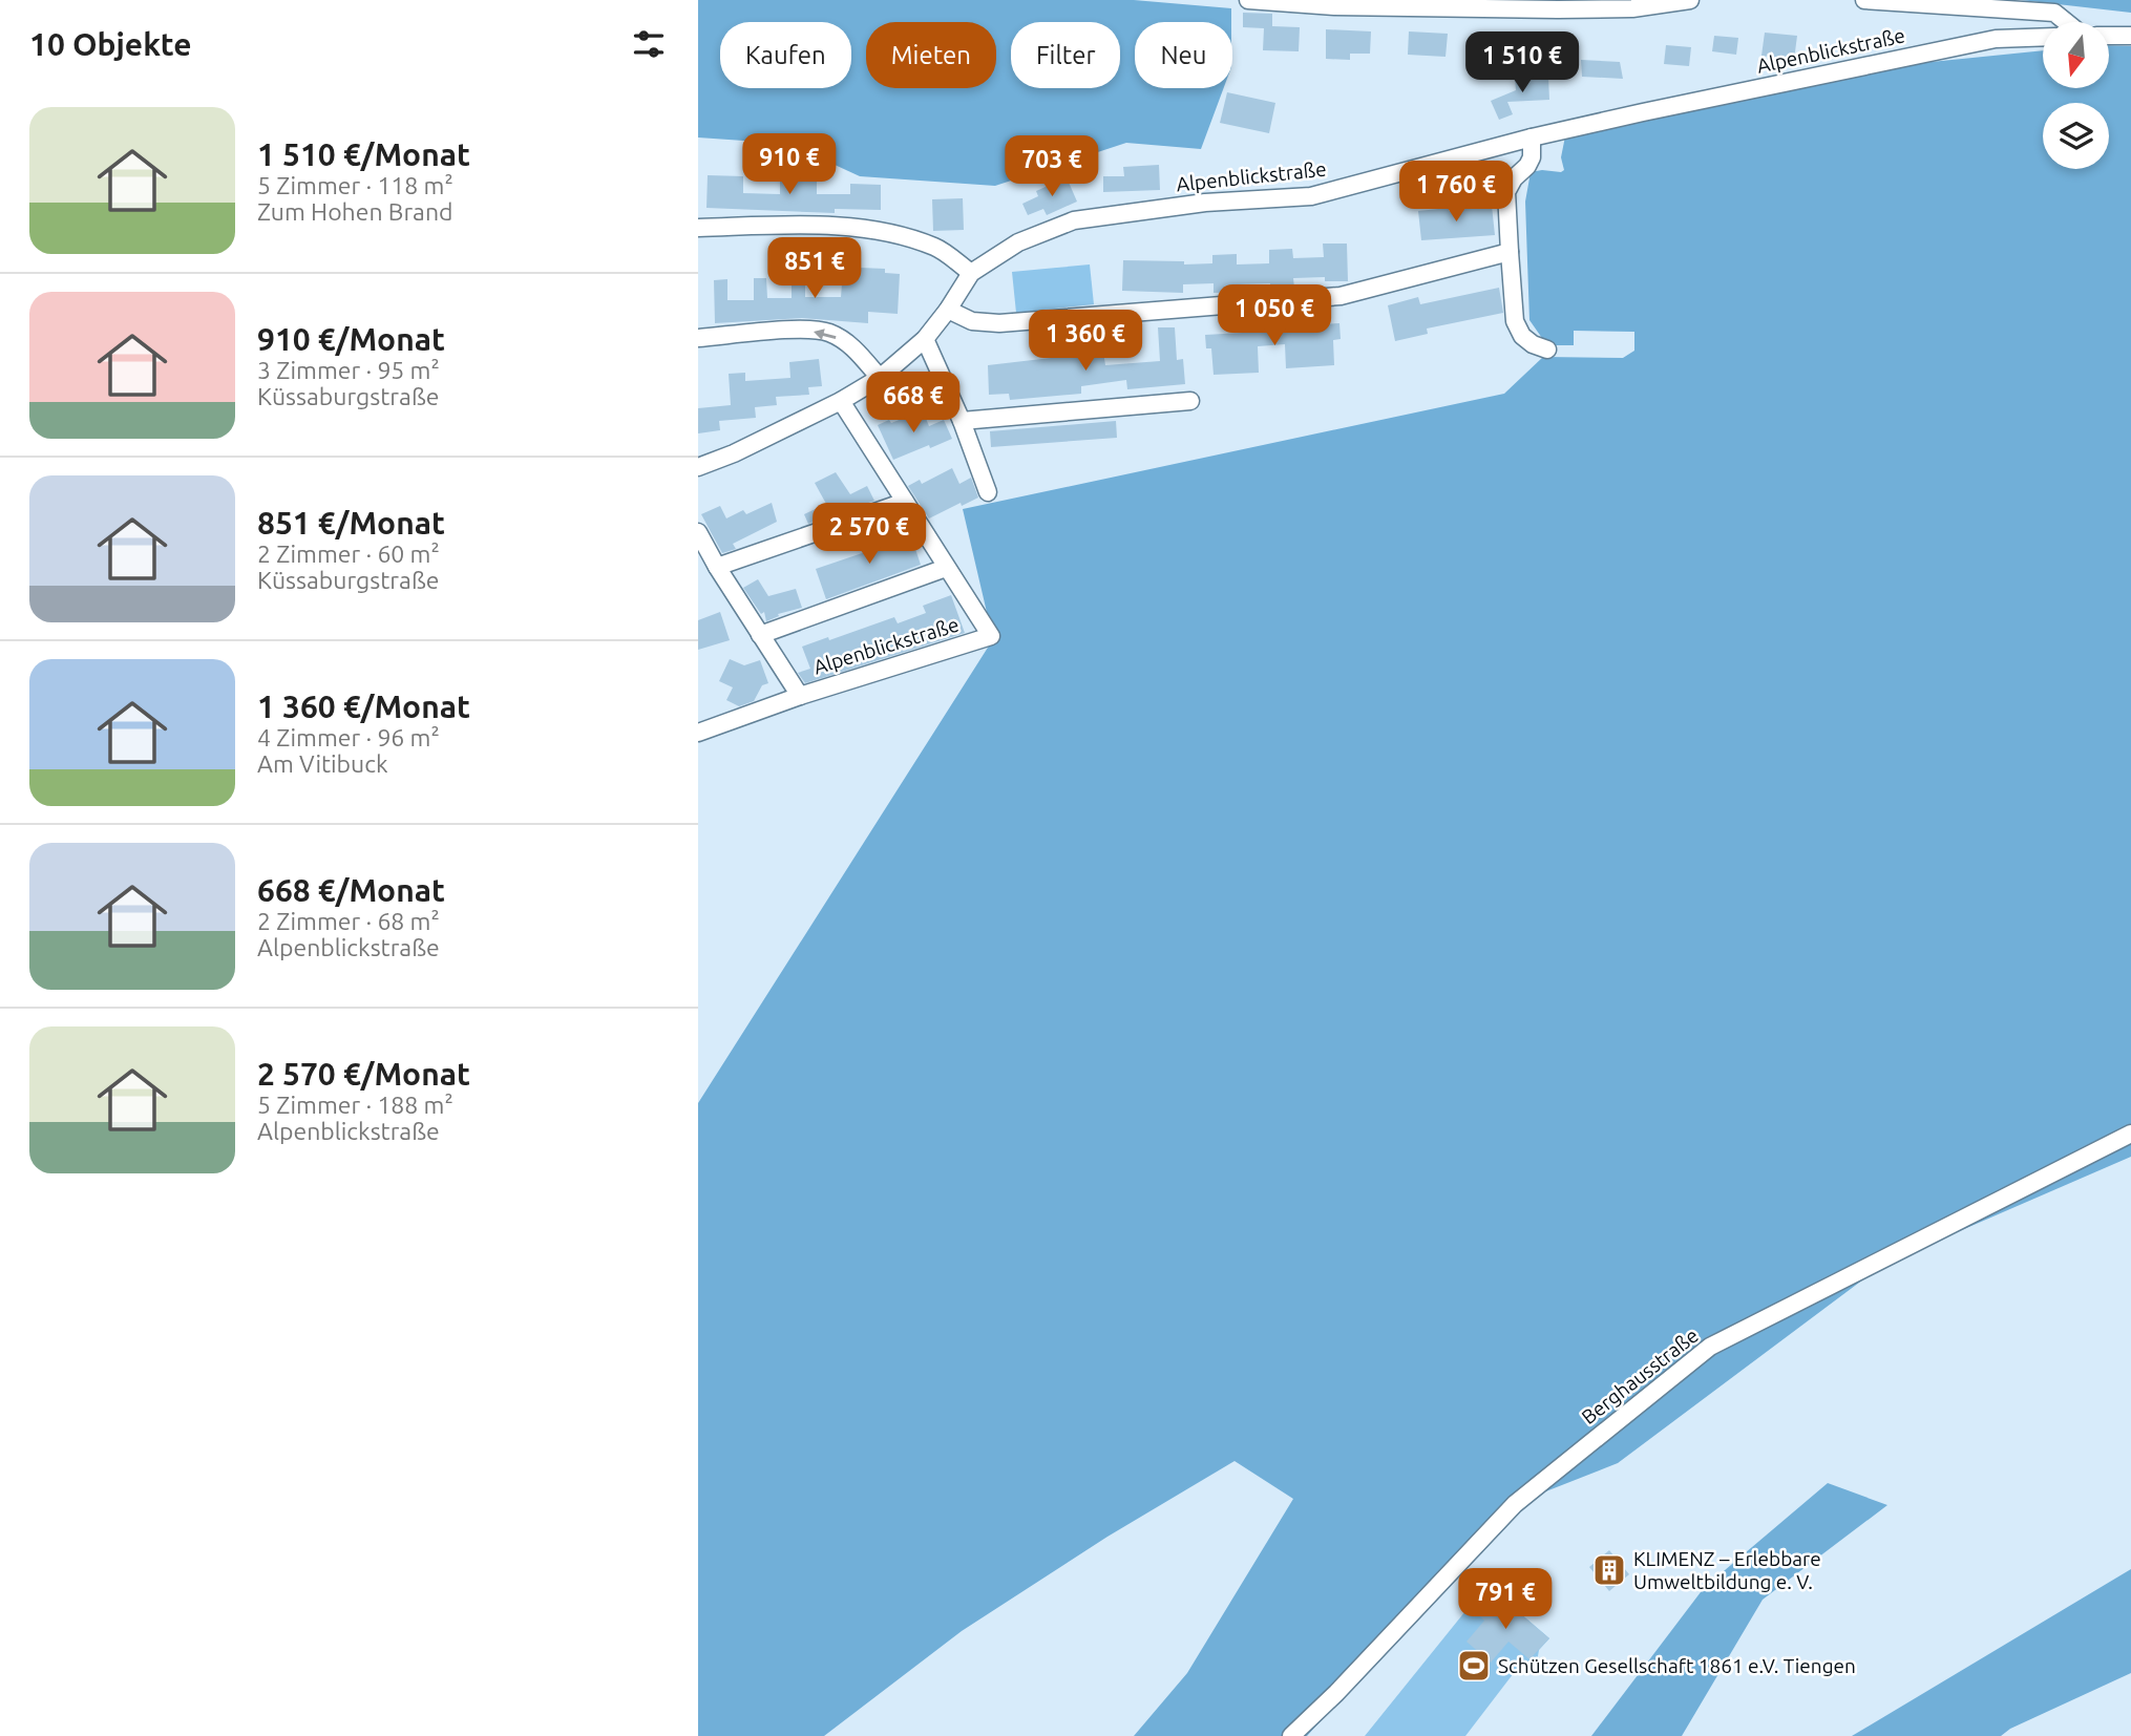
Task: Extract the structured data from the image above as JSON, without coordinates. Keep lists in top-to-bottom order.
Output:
{
  "streets": {
    "street": ["Alpenblickstraße", "Berghausstraße"]
  },
  "places": {
    "building": ["KLIMENZ – Erlebbare Umweltbildung e. V."],
    "sports": ["Schützen Gesellschaft 1861 e.V. Tiengen"]
  },
  "north": "bottom",
  "page": {
    "heading": "10 Objekte",
    "chip": [
      "Kaufen",
      "Mieten",
      "Filter",
      "Neu"
    ],
    "price": [
      "1 510 €",
      "910 €",
      "703 €",
      "1 760 €",
      "851 €",
      "1 050 €",
      "1 360 €",
      "668 €",
      "2 570 €",
      "791 €"
    ],
    "list": [
      {
        "name": "1 510 €/Monat",
        "note": "5 Zimmer · 118 m² · Zum Hohen Brand"
      },
      {
        "name": "910 €/Monat",
        "note": "3 Zimmer · 95 m² · Küssaburgstraße"
      },
      {
        "name": "851 €/Monat",
        "note": "2 Zimmer · 60 m² · Küssaburgstraße"
      },
      {
        "name": "1 360 €/Monat",
        "note": "4 Zimmer · 96 m² · Am Vitibuck"
      },
      {
        "name": "668 €/Monat",
        "note": "2 Zimmer · 68 m² · Alpenblickstraße"
      },
      {
        "name": "2 570 €/Monat",
        "note": "5 Zimmer · 188 m² · Alpenblickstraße"
      }
    ]
  }
}
